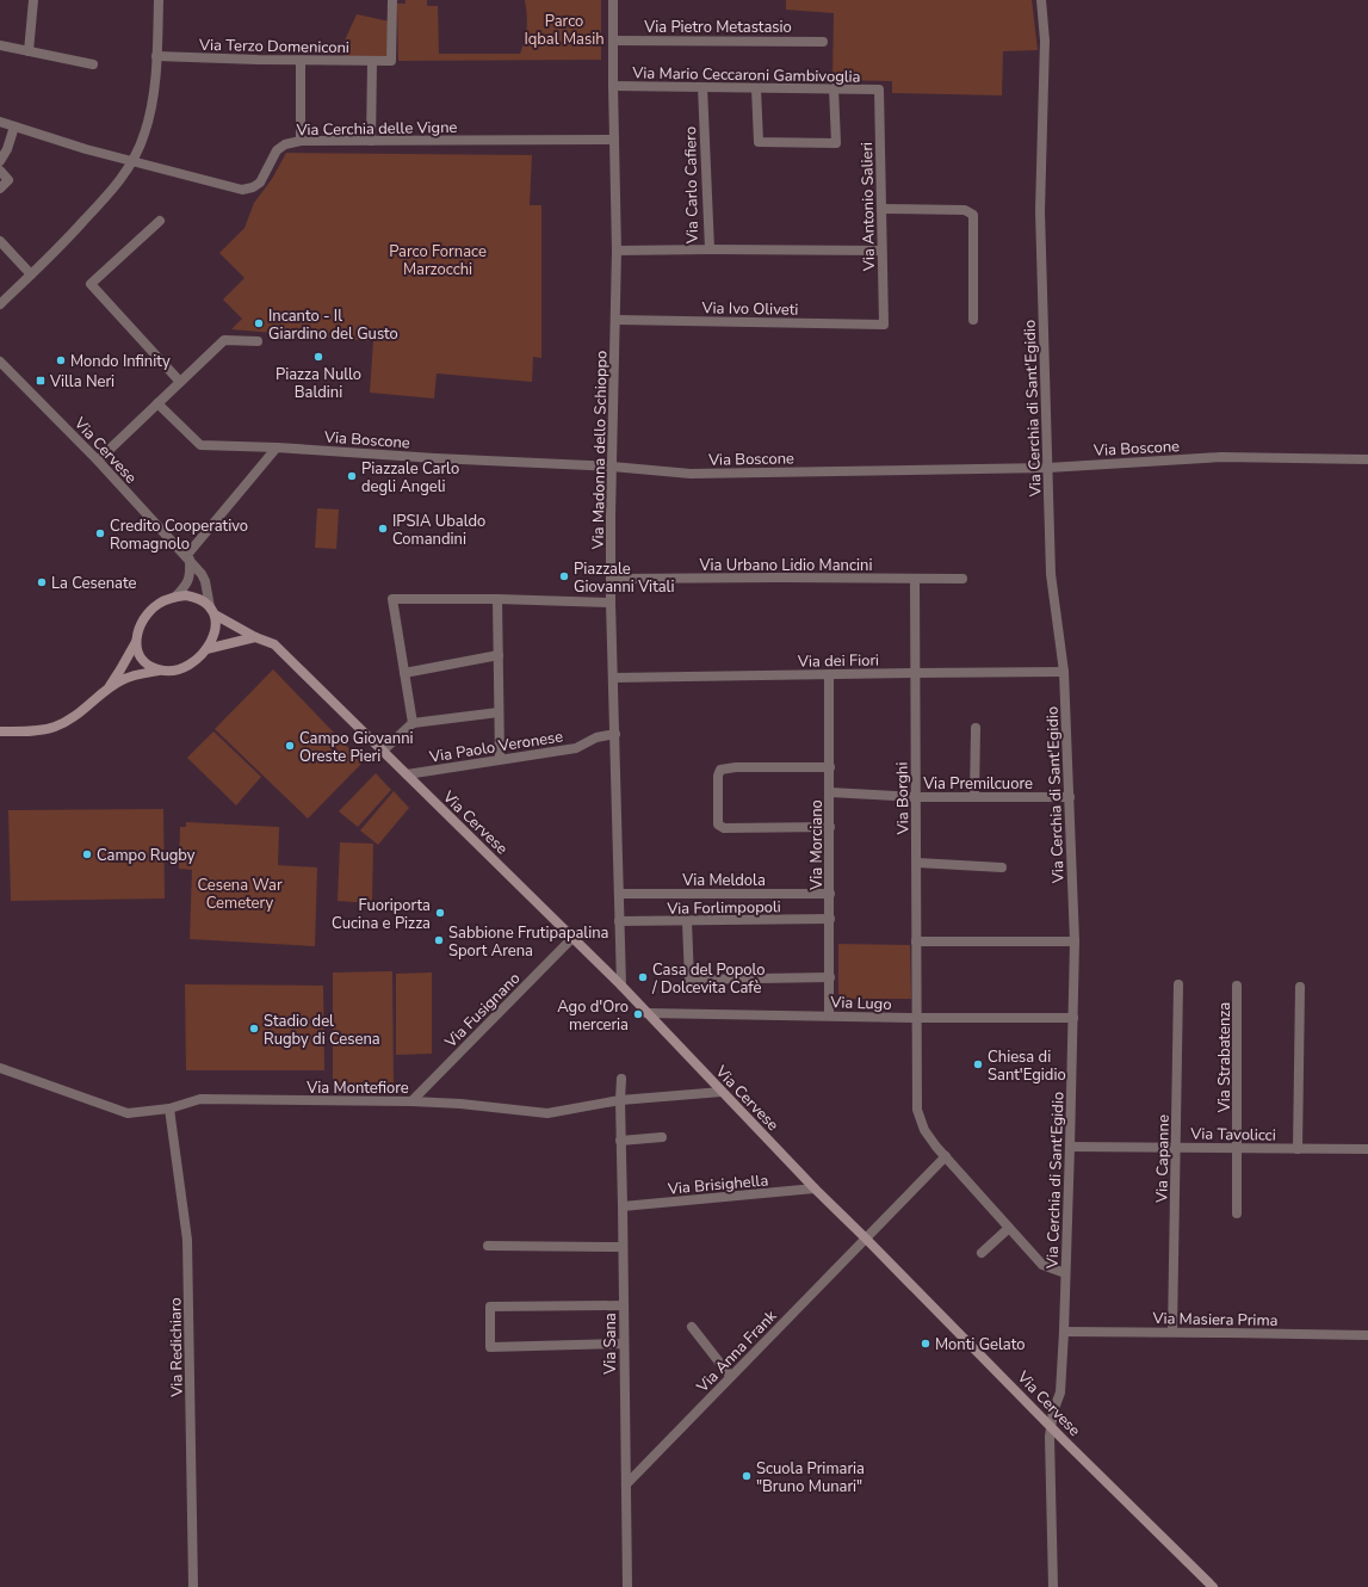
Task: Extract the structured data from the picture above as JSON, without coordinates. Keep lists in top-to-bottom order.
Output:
{
  "streets": {
    "main road": ["Via Cervese"],
    "street": [
      "Via Pietro Metastasio",
      "Via Terzo Domeniconi",
      "Via Mario Ceccaroni Gambivoglia",
      "Via Cerchia delle Vigne",
      "Via Carlo Cafiero",
      "Via Antonio Salieri",
      "Via Ivo Oliveti",
      "Via Cerchia di Sant'Egidio",
      "Via Boscone",
      "Via Madonna dello Schioppo",
      "Via Urbano Lidio Mancini",
      "Via dei Fiori",
      "Via Paolo Veronese",
      "Via Premilcuore",
      "Via Borghi",
      "Via Morciano",
      "Via Meldola",
      "Via Forlimpopoli",
      "Via Lugo",
      "Via Fusignano",
      "Via Strabatenza",
      "Via Montefiore",
      "Via Tavolicci",
      "Via Capanne",
      "Via Brisighella",
      "Via Masiera Prima",
      "Via Sana",
      "Via Redichiaro",
      "Via Anna Frank"
    ]
  },
  "crossings": [
    ["Via Pietro Metastasio", "Via Madonna dello Schioppo"],
    ["Via Mario Ceccaroni Gambivoglia", "Via Carlo Cafiero"],
    ["Via Mario Ceccaroni Gambivoglia", "Via Antonio Salieri"],
    ["Via Mario Ceccaroni Gambivoglia", "Via Madonna dello Schioppo"],
    ["Via Cerchia delle Vigne", "Via Madonna dello Schioppo"],
    ["Via Carlo Cafiero", "Via Madonna dello Schioppo"],
    ["Via Antonio Salieri", "Via Ivo Oliveti"],
    ["Via Ivo Oliveti", "Via Madonna dello Schioppo"],
    ["Via Cerchia di Sant'Egidio", "Via Boscone"],
    ["Via Cerchia di Sant'Egidio", "Via Cervese"],
    ["Via Cerchia di Sant'Egidio", "Via dei Fiori"],
    ["Via Cerchia di Sant'Egidio", "Via Premilcuore"],
    ["Via Cerchia di Sant'Egidio", "Via Borghi"],
    ["Via Cerchia di Sant'Egidio", "Via Lugo"],
    ["Via Cerchia di Sant'Egidio", "Via Tavolicci"],
    ["Via Cerchia di Sant'Egidio", "Via Masiera Prima"],
    ["Via Boscone", "Via Madonna dello Schioppo"],
    ["Via Cervese", "Via Madonna dello Schioppo"],
    ["Via Cervese", "Via Paolo Veronese"],
    ["Via Cervese", "Via Lugo"],
    ["Via Cervese", "Via Fusignano"],
    ["Via Cervese", "Via Montefiore"],
    ["Via Cervese", "Via Brisighella"],
    ["Via Cervese", "Via Anna Frank"],
    ["Via Madonna dello Schioppo", "Via Urbano Lidio Mancini"],
    ["Via Madonna dello Schioppo", "Via dei Fiori"],
    ["Via Madonna dello Schioppo", "Via Paolo Veronese"],
    ["Via Madonna dello Schioppo", "Via Meldola"],
    ["Via Madonna dello Schioppo", "Via Forlimpopoli"],
    ["Via Urbano Lidio Mancini", "Via Borghi"],
    ["Via dei Fiori", "Via Borghi"],
    ["Via dei Fiori", "Via Morciano"],
    ["Via Premilcuore", "Via Borghi"],
    ["Via Premilcuore", "Via Morciano"],
    ["Via Borghi", "Via Lugo"],
    ["Via Borghi", "Via Anna Frank"],
    ["Via Morciano", "Via Meldola"],
    ["Via Morciano", "Via Forlimpopoli"],
    ["Via Morciano", "Via Lugo"],
    ["Via Fusignano", "Via Montefiore"],
    ["Via Strabatenza", "Via Tavolicci"],
    ["Via Montefiore", "Via Sana"],
    ["Via Montefiore", "Via Redichiaro"],
    ["Via Tavolicci", "Via Capanne"],
    ["Via Capanne", "Via Masiera Prima"],
    ["Via Brisighella", "Via Sana"],
    ["Via Sana", "Via Anna Frank"]
  ],
  "parks": ["Parco Iqbal Masih", "Parco Fornace Marzocchi", "Cesena War Cemetery"],
  "places": {
    "other": [
      "Incanto - Il Giardino del Gusto",
      "Piazza Nullo Baldini",
      "Mondo Infinity",
      "Piazzale Carlo degli Angeli",
      "IPSIA Ubaldo Comandini",
      "Credito Cooperativo Romagnolo",
      "Piazzale Giovanni Vitali",
      "La Cesenate",
      "Campo Giovanni Oreste Pieri",
      "Campo Rugby",
      "Fuoriporta Cucina e Pizza",
      "Sabbione Frutipapalina Sport Arena",
      "Casa del Popolo / Dolcevita Cafè",
      "Ago d'Oro merceria",
      "Stadio del Rugby di Cesena",
      "Chiesa di Sant'Egidio",
      "Monti Gelato",
      "Scuola Primaria \"Bruno Munari\""
    ],
    "transit": ["Villa Neri"]
  }
}
